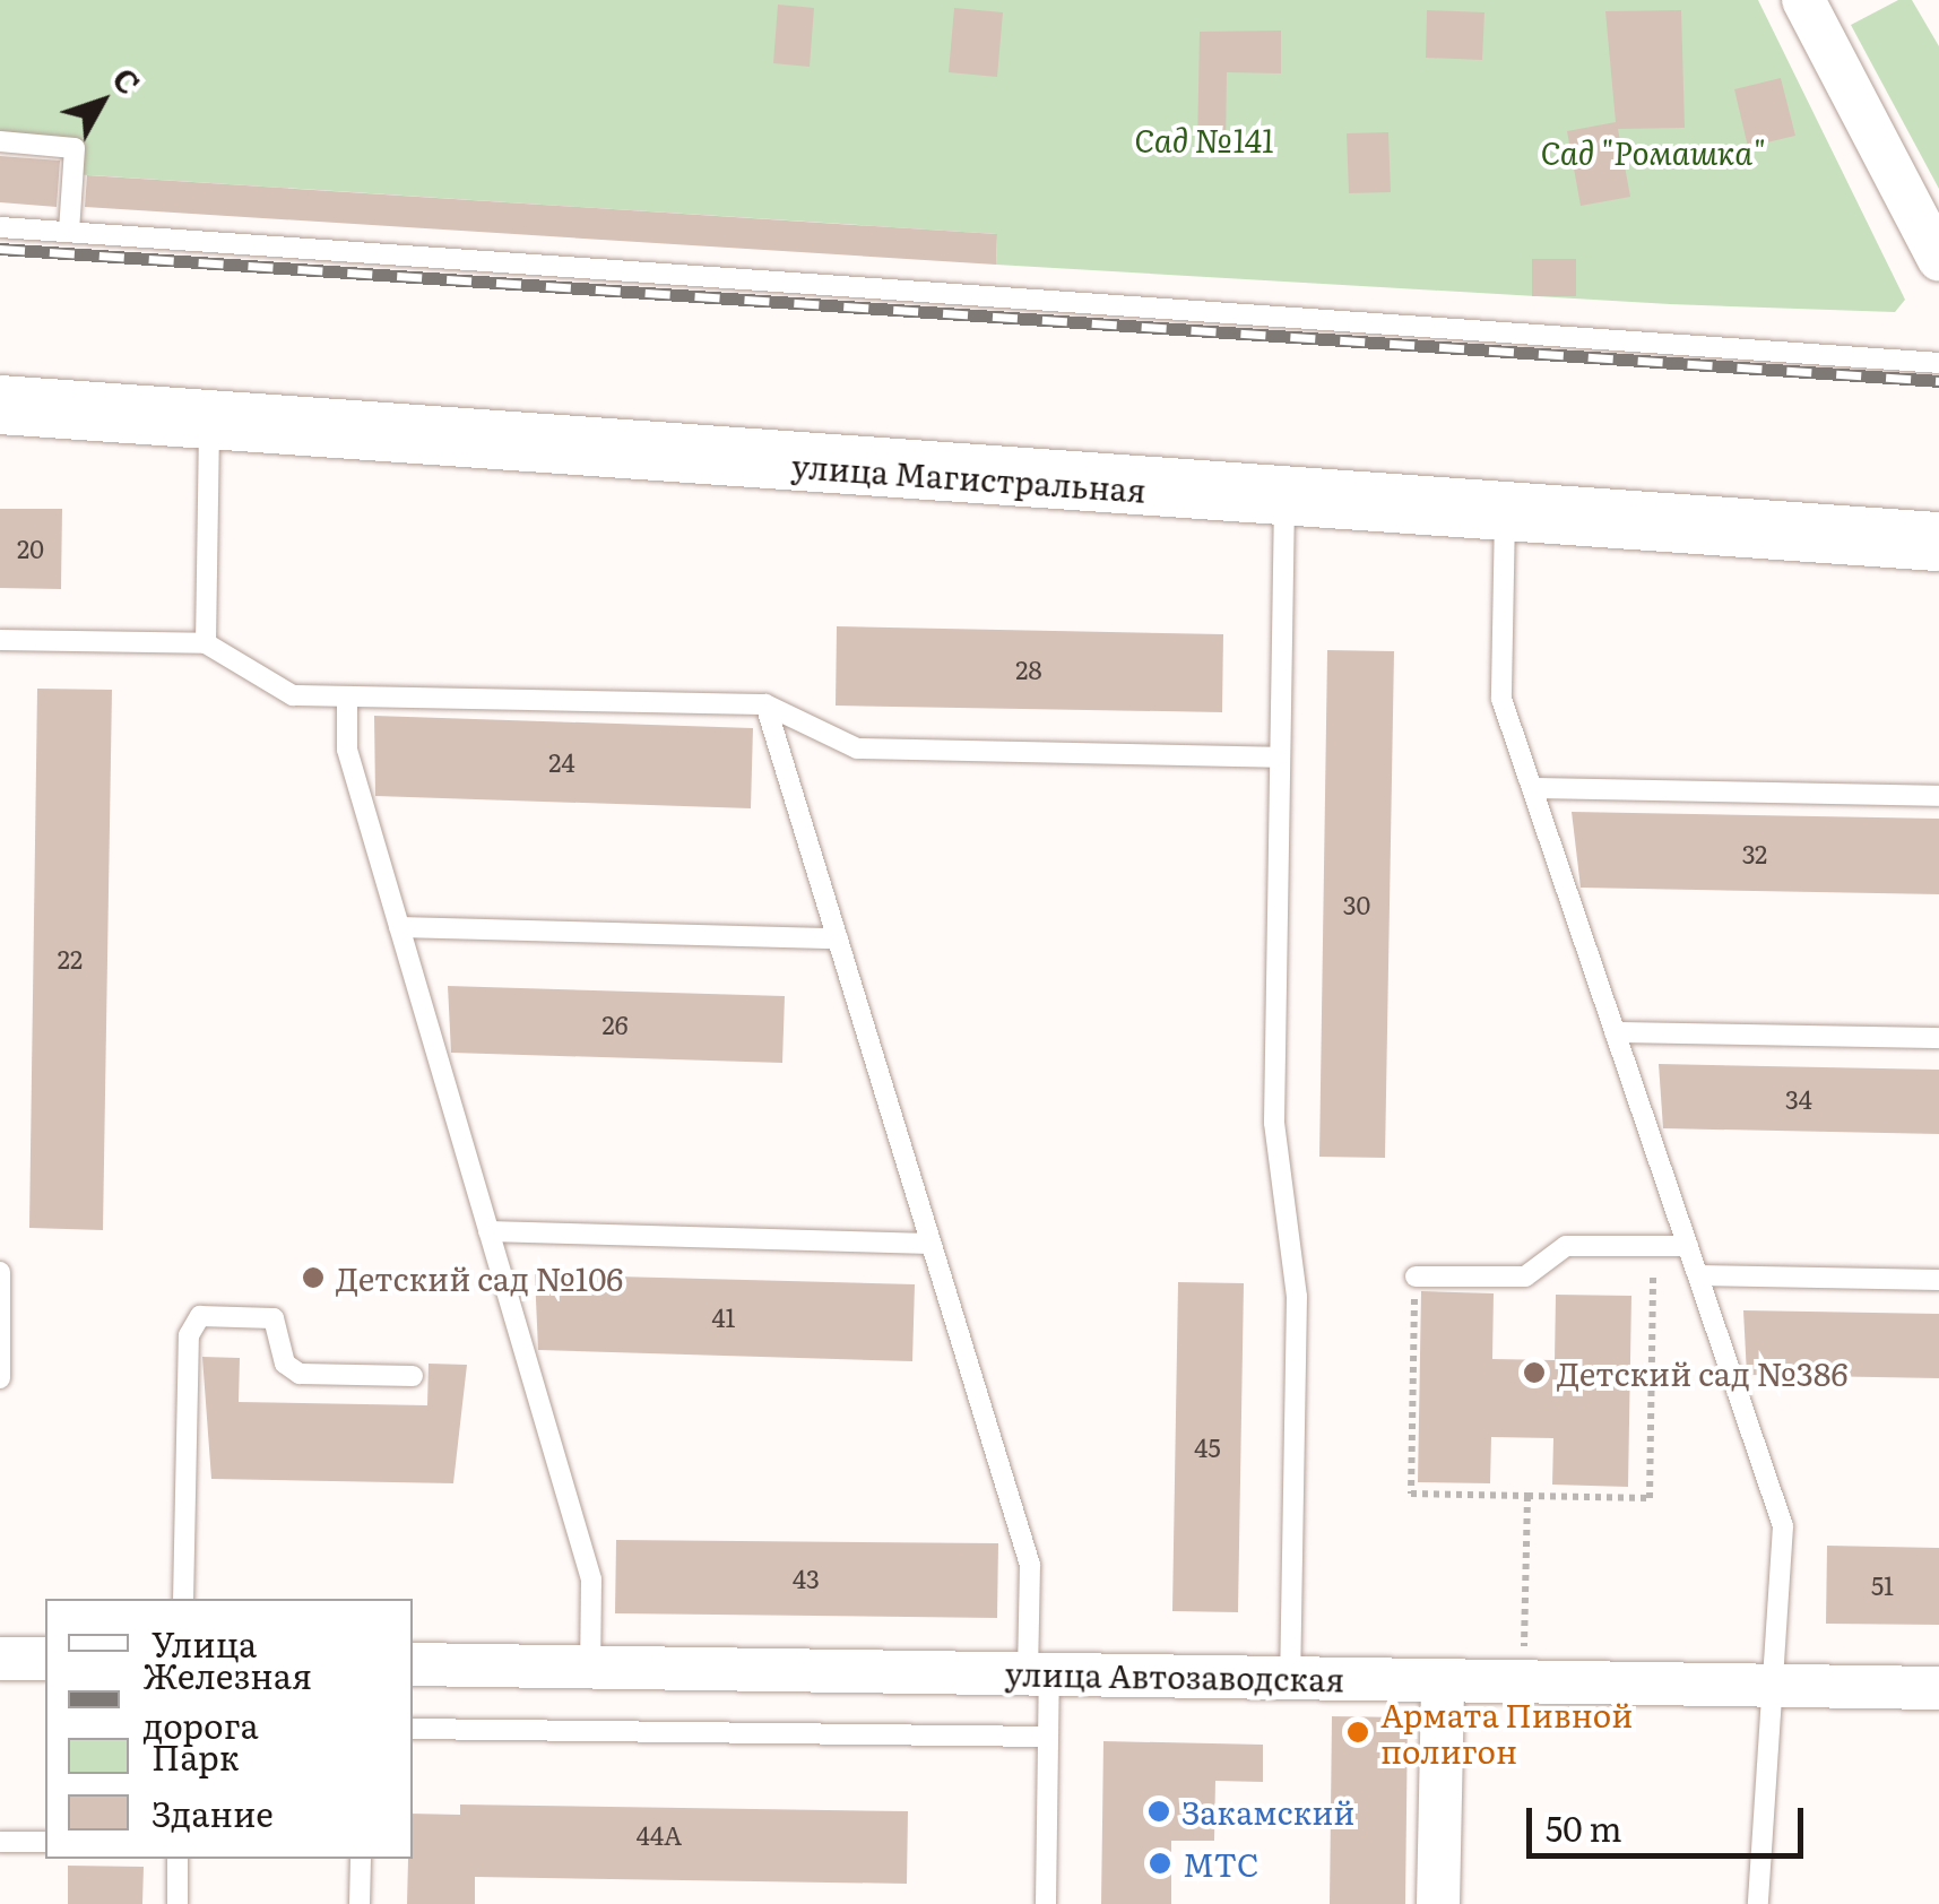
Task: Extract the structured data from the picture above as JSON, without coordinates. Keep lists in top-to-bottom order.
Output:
{
  "streets": {
    "main road": ["улица Магистральная"],
    "street": ["улица Автозаводская"]
  },
  "parks": ["Сад №141", "Сад \"Ромашка\""],
  "places": [
    "Детский сад №106",
    "Детский сад №386",
    "Армата Пивной полигон",
    "Закамский",
    "МТС"
  ],
  "house_numbers": [
    "20",
    "28",
    "24",
    "32",
    "30",
    "22",
    "26",
    "34",
    "41",
    "45",
    "43",
    "51",
    "44А"
  ],
  "legend": [
    "Улица",
    "Железная дорога",
    "Парк",
    "Здание"
  ],
  "scale_bar": "50 m",
  "north": "top right"
}
